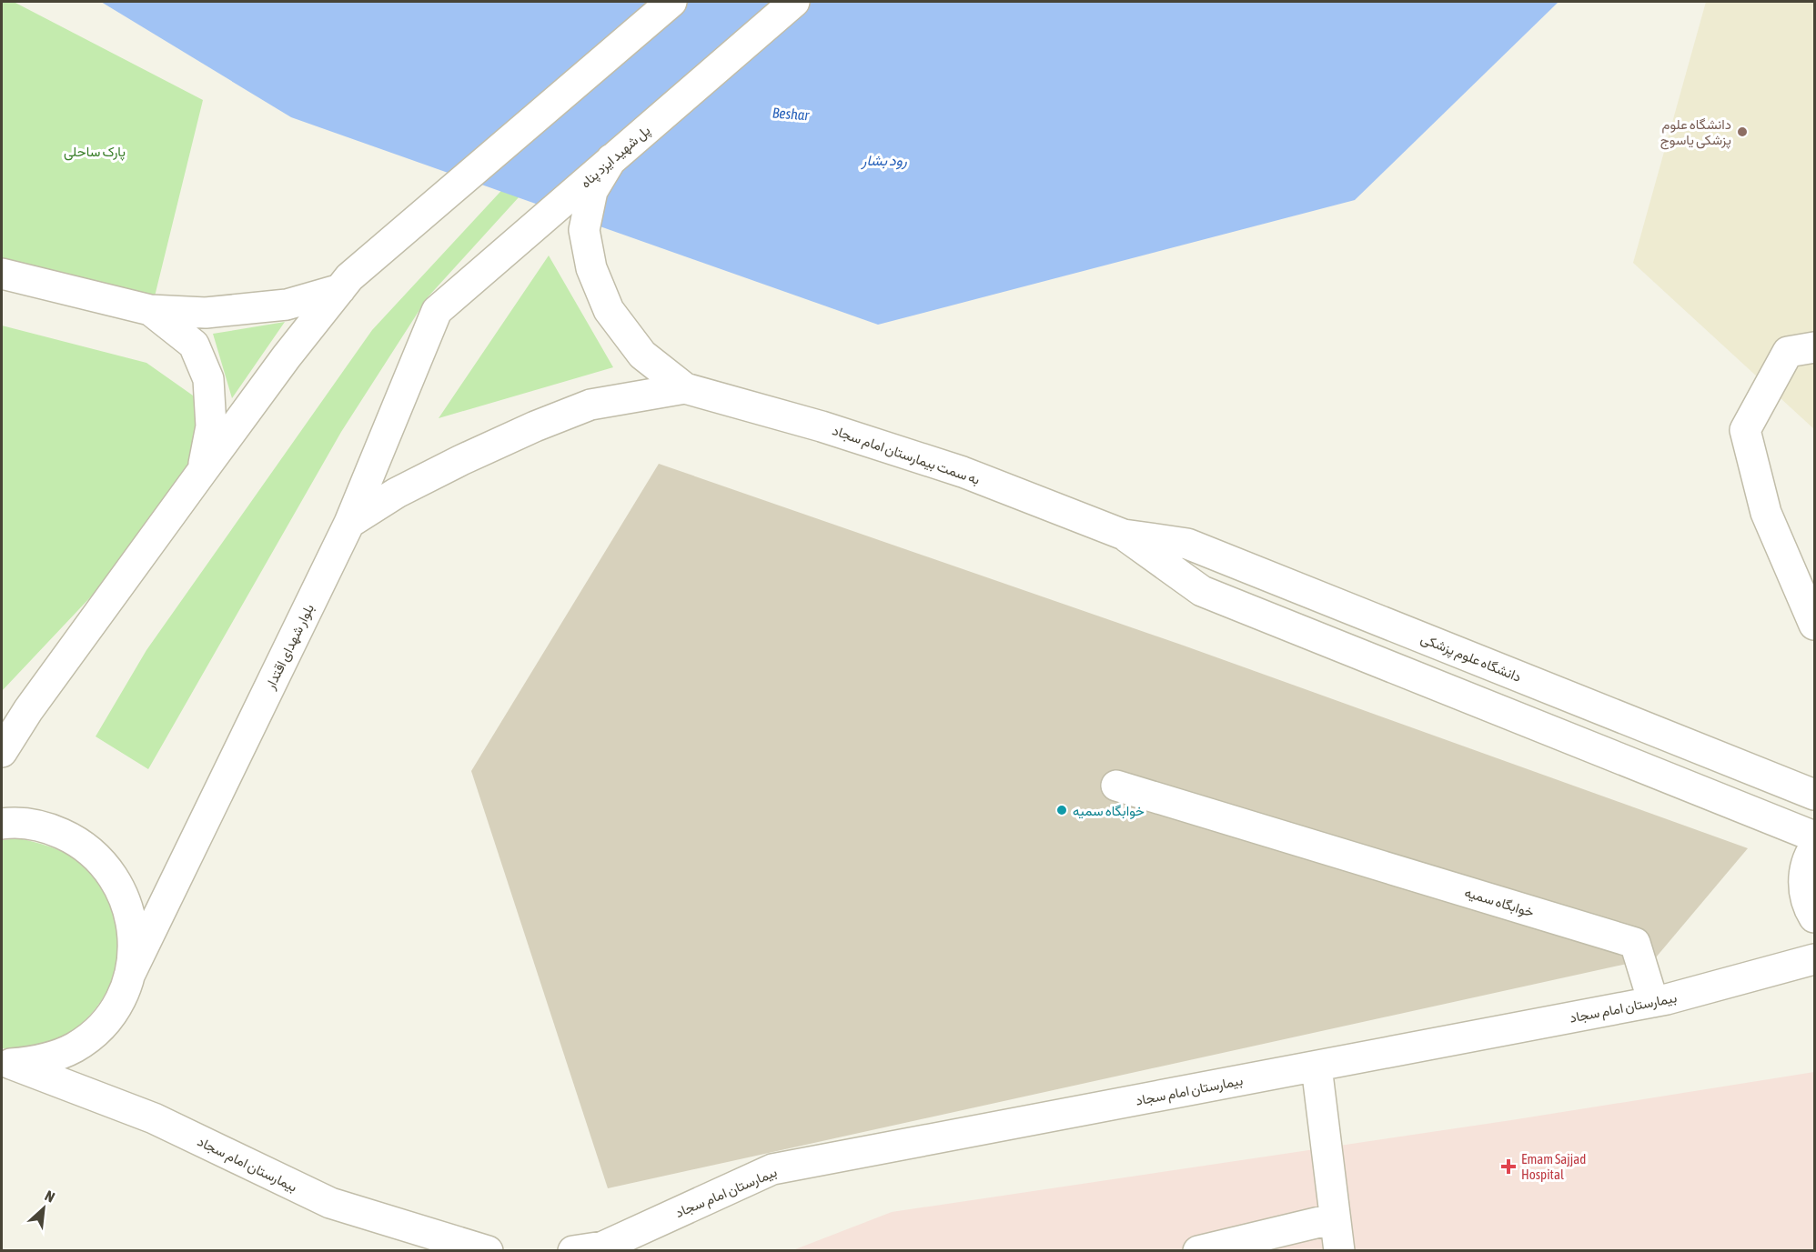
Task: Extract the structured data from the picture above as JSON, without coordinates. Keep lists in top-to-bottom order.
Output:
{
  "streets": {
    "street": [
      "پل شهید ایزد پناه",
      "به سمت بیمارستان امام سجاد",
      "بلوار شهدای اقتدار",
      "دانشگاه علوم پزشکی",
      "خوابگاه سمیه",
      "بیمارستان امام سجاد"
    ]
  },
  "crossings": [
    ["پل شهید ایزد پناه", "بلوار شهدای اقتدار"],
    ["به سمت بیمارستان امام سجاد", "دانشگاه علوم پزشکی"],
    ["خوابگاه سمیه", "بیمارستان امام سجاد"]
  ],
  "water": ["Beshar", "رود بشار"],
  "parks": ["پارک ساحلی"],
  "places": {
    "other": ["دانشگاه علوم پزشکی یاسوج", "خوابگاه سمیه"],
    "health": ["Emam Sajjad Hospital"]
  },
  "north": "top right"
}
